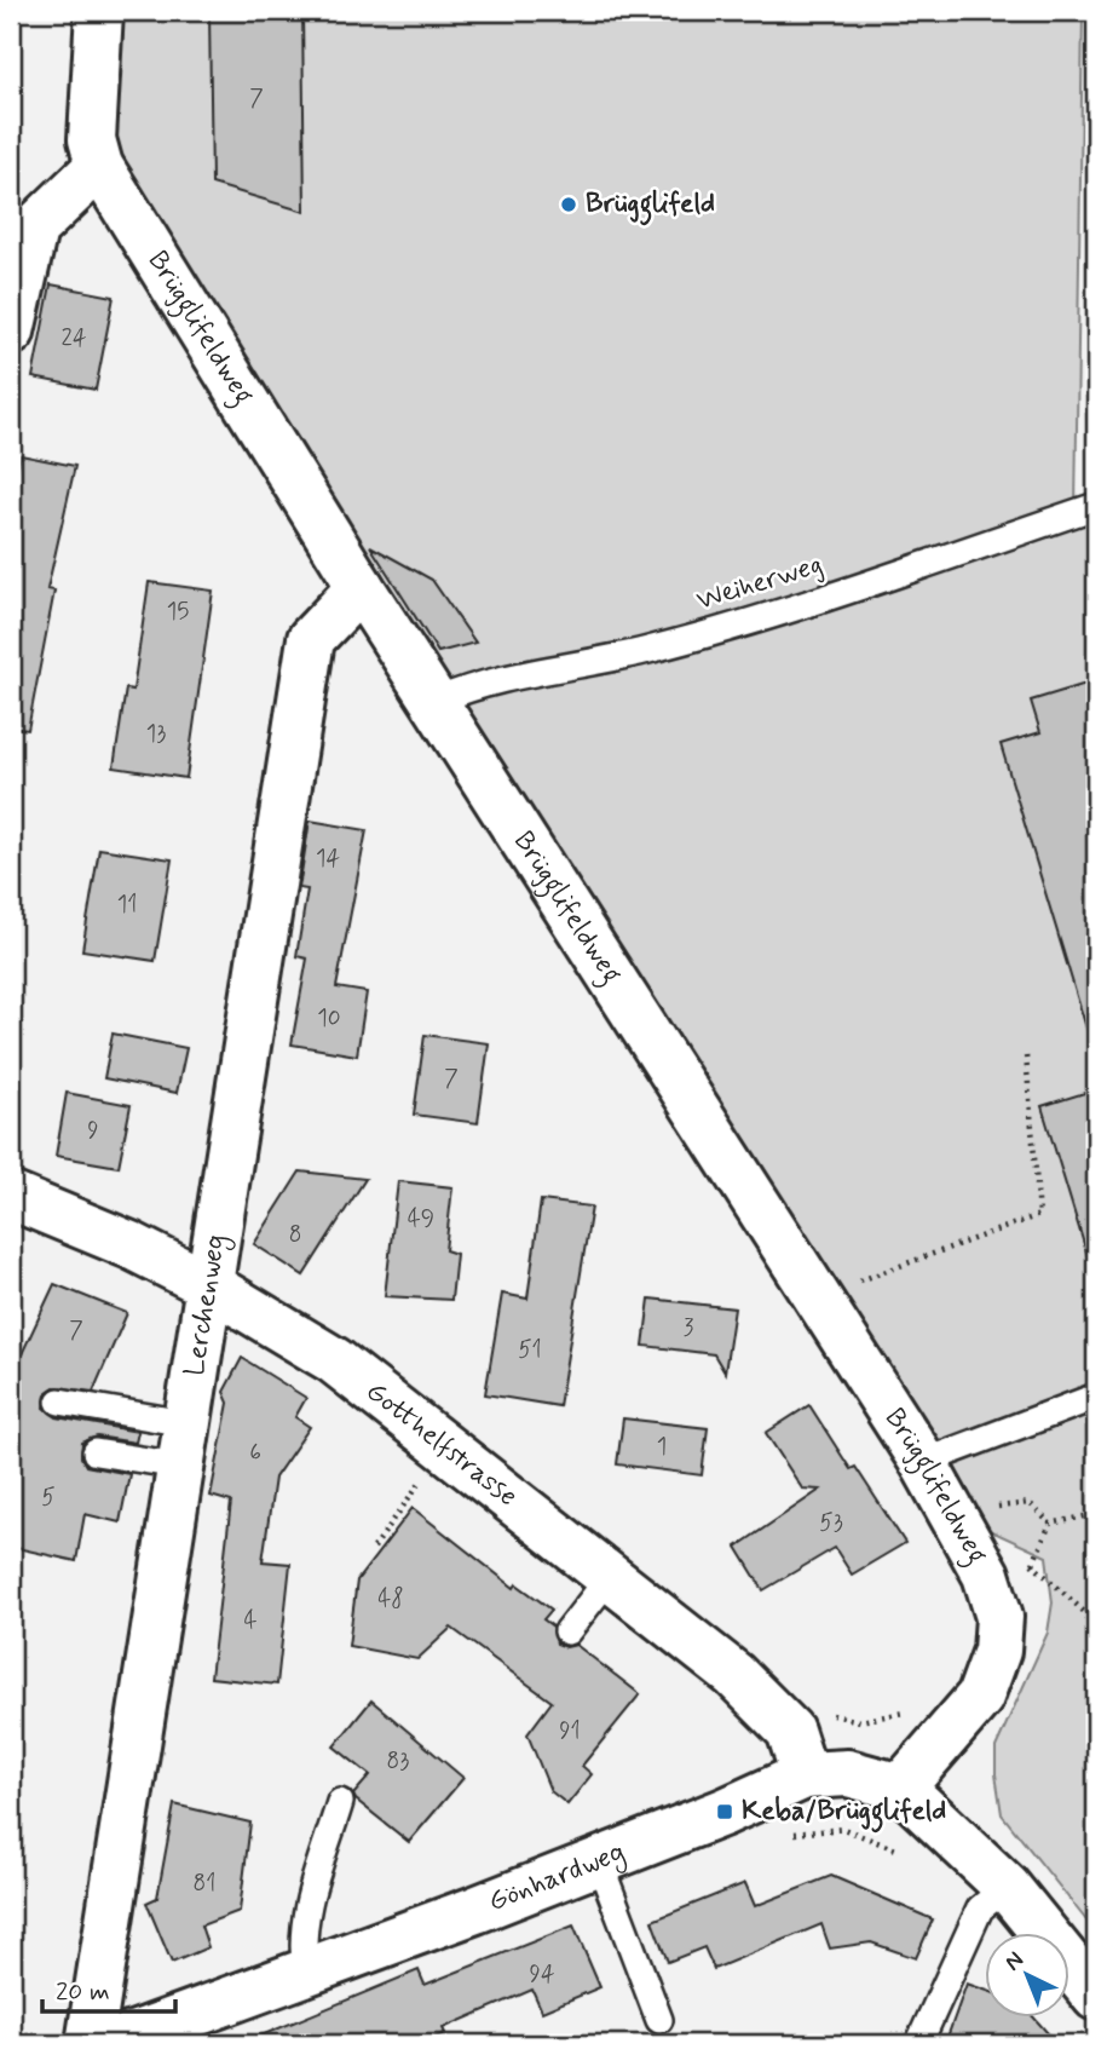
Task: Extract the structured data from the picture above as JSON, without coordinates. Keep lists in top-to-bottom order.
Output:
{
  "streets": {
    "street": [
      "Brügglifeldweg",
      "Lerchenweg",
      "Gotthelfstrasse",
      "Gönhardweg"
    ],
    "lane": ["Weiherweg"]
  },
  "crossings": [
    ["Brügglifeldweg", "Weiherweg"],
    ["Brügglifeldweg", "Lerchenweg"],
    ["Lerchenweg", "Gotthelfstrasse"],
    ["Gotthelfstrasse", "Gönhardweg"]
  ],
  "places": {
    "other": ["Brügglifeld"],
    "transit": ["Keba/Brügglifeld"]
  },
  "house_numbers": [
    "7",
    "24",
    "15",
    "13",
    "14",
    "11",
    "10",
    "7",
    "9",
    "49",
    "8",
    "3",
    "7",
    "51",
    "1",
    "6",
    "5",
    "53",
    "48",
    "4",
    "91",
    "83",
    "81",
    "94"
  ],
  "scale_bar": "20 m",
  "north": "top left"
}
